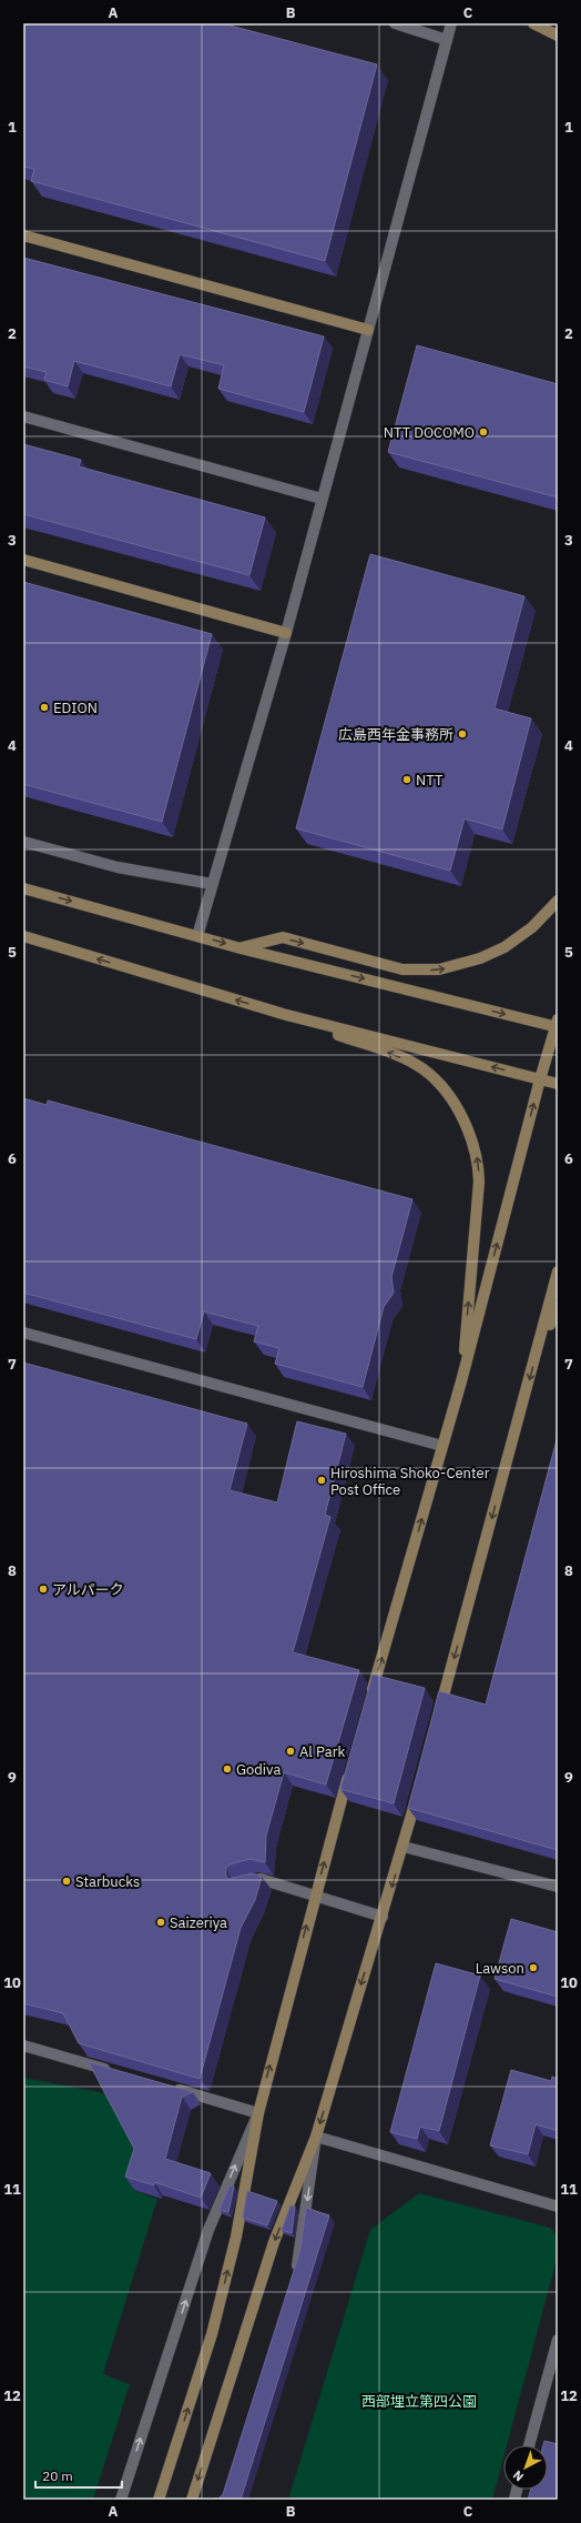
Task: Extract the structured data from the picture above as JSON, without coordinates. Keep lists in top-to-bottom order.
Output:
{
  "parks": ["西部埋立第四公園"],
  "places": [
    "NTT DOCOMO",
    "EDION",
    "広島西年金事務所",
    "NTT",
    "Hiroshima Shoko-Center Post Office",
    "アルパーク",
    "Al Park",
    "Godiva",
    "Starbucks",
    "Saizeriya",
    "Lawson"
  ],
  "scale_bar": "20 m",
  "north": "bottom left",
  "grid": {
    "columns": ["A", "B", "C"],
    "rows": [
      "1",
      "2",
      "3",
      "4",
      "5",
      "6",
      "7",
      "8",
      "9",
      "10",
      "11",
      "12"
    ]
  }
}
